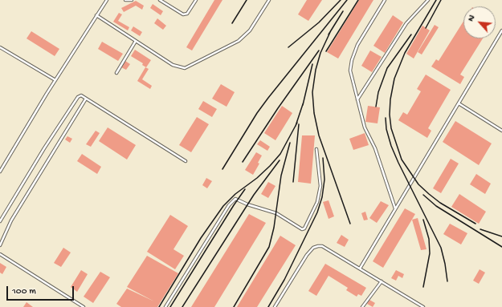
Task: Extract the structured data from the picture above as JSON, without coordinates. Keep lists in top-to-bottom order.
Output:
{
  "scale_bar": "100 m",
  "north": "top left"
}
